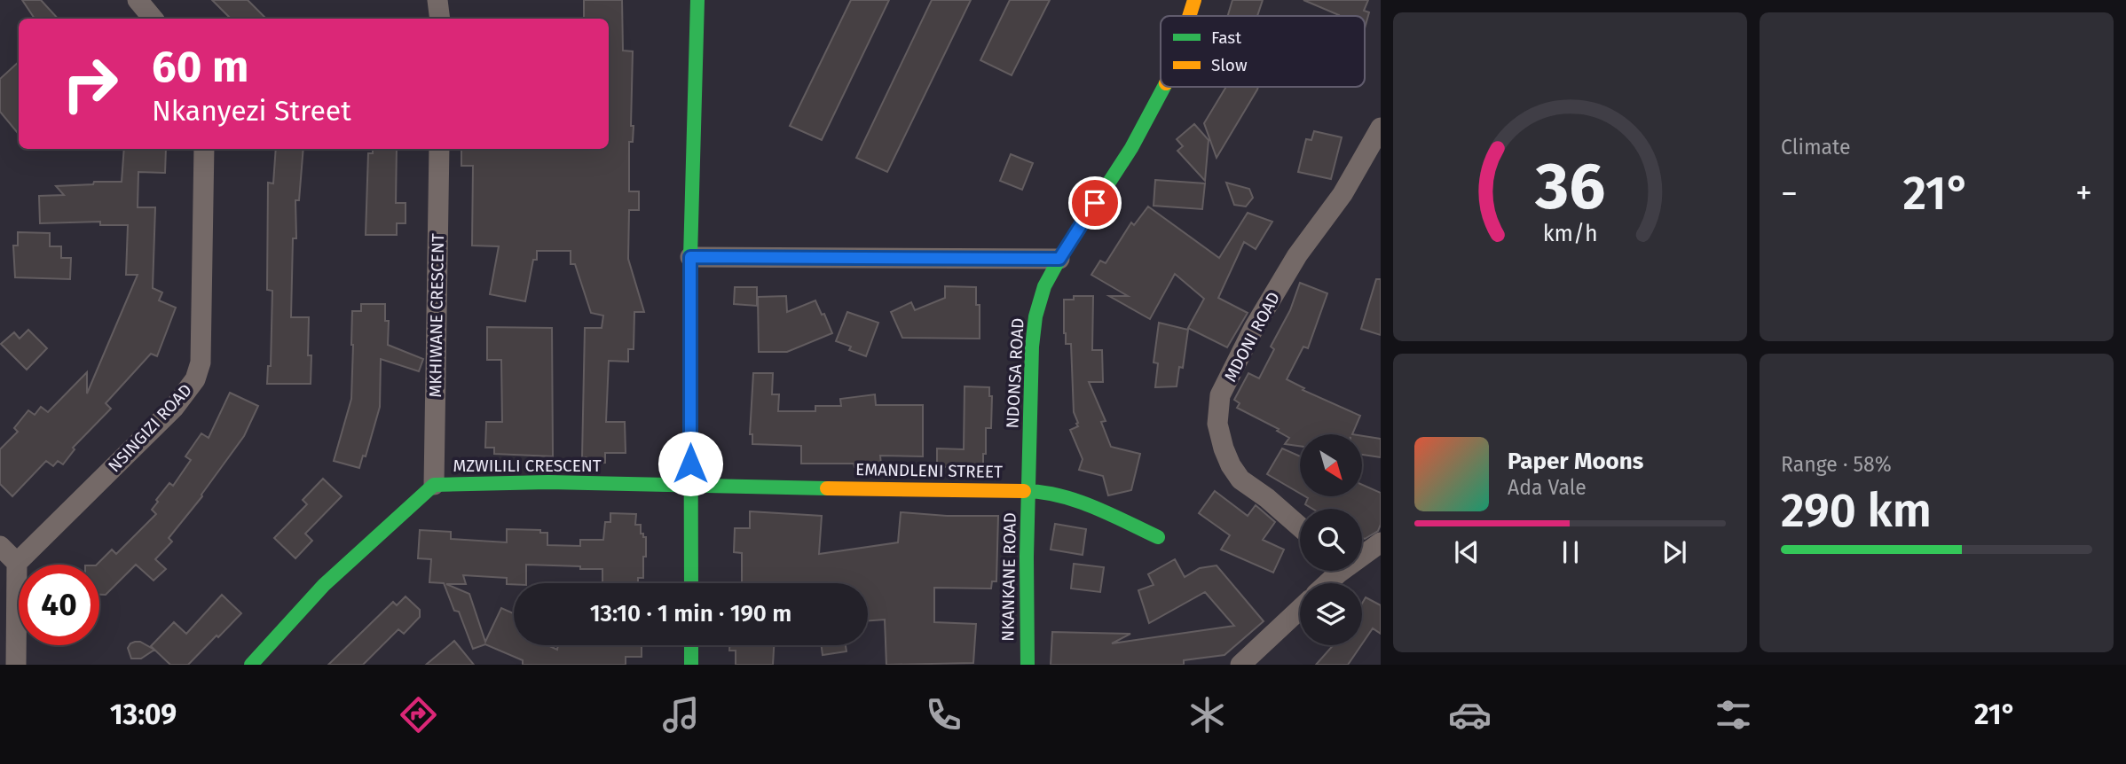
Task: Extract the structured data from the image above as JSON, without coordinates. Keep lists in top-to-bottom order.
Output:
{
  "streets": {
    "street": [
      "MKHIWANE CRESCENT",
      "MDONI ROAD",
      "NDONSA ROAD",
      "NSINGIZI ROAD",
      "MZWILILI CRESCENT",
      "EMANDLENI STREET",
      "NKANKANE ROAD"
    ]
  },
  "crossings": [
    ["MKHIWANE CRESCENT", "MZWILILI CRESCENT"],
    ["NDONSA ROAD", "EMANDLENI STREET"],
    ["NDONSA ROAD", "NKANKANE ROAD"],
    ["MZWILILI CRESCENT", "EMANDLENI STREET"],
    ["EMANDLENI STREET", "NKANKANE ROAD"]
  ],
  "legend": ["Fast", "Slow"],
  "north": "bottom right",
  "page": {
    "tile": [
      "Climate",
      ["Range · 58%", "290 km"]
    ],
    "turn": ["60 m", "Nkanyezi Street"],
    "heat": ["−", "21°", "+"],
    "song": ["Paper Moons", "Ada Vale"],
    "limit": "40",
    "trip": "13:10 · 1 min · 190 m",
    "tabs": ["13:09", "21°"],
    "gauge": ["36", "km/h"]
  }
}
